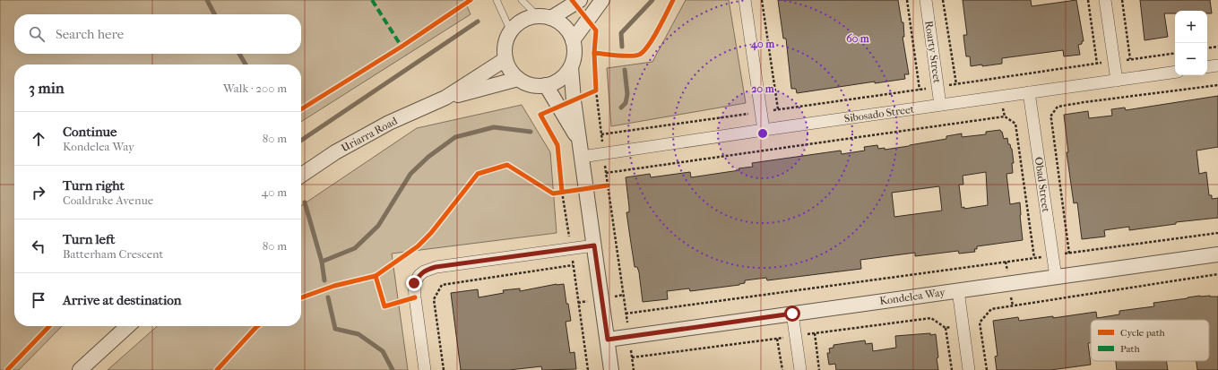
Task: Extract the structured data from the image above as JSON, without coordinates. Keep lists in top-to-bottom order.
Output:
{
  "streets": {
    "street": [
      "Roarty Street",
      "Sibosado Street",
      "Uriarra Road",
      "Obad Street",
      "Kondelea Way"
    ]
  },
  "crossings": [
    ["Roarty Street", "Sibosado Street"],
    ["Sibosado Street", "Obad Street"],
    ["Obad Street", "Kondelea Way"]
  ],
  "legend": ["Cycle path", "Path"],
  "page": {
    "map_buttons": ["+", "−"],
    "search": "Search here",
    "heading": ["3 min", "Walk · 200 m"],
    "list": [
      ["Continue", "Kondelea Way", "80 m"],
      ["Turn right", "Coaldrake Avenue", "40 m"],
      ["Turn left", "Batterham Crescent", "80 m"],
      "Arrive at destination"
    ]
  },
  "rings": ["60 m", "40 m", "20 m"]
}
